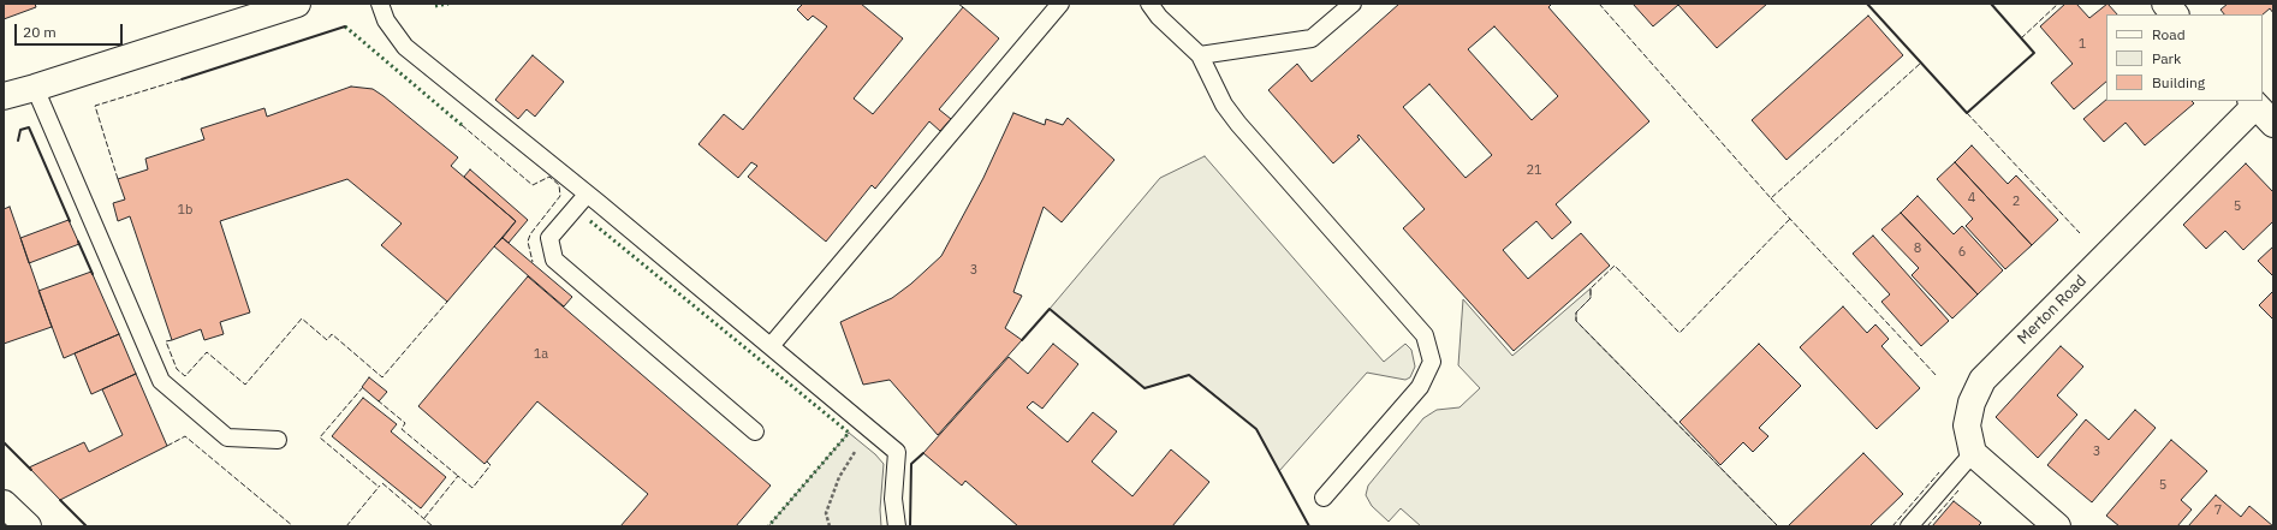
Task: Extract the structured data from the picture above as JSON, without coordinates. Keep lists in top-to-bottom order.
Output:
{
  "streets": {
    "street": ["Merton Road"]
  },
  "house_numbers": [
    "1",
    "21",
    "4",
    "2",
    "5",
    "1b",
    "8",
    "6",
    "3",
    "1a",
    "3",
    "5",
    "7"
  ],
  "legend": ["Road", "Park", "Building"],
  "scale_bar": "20 m"
}
